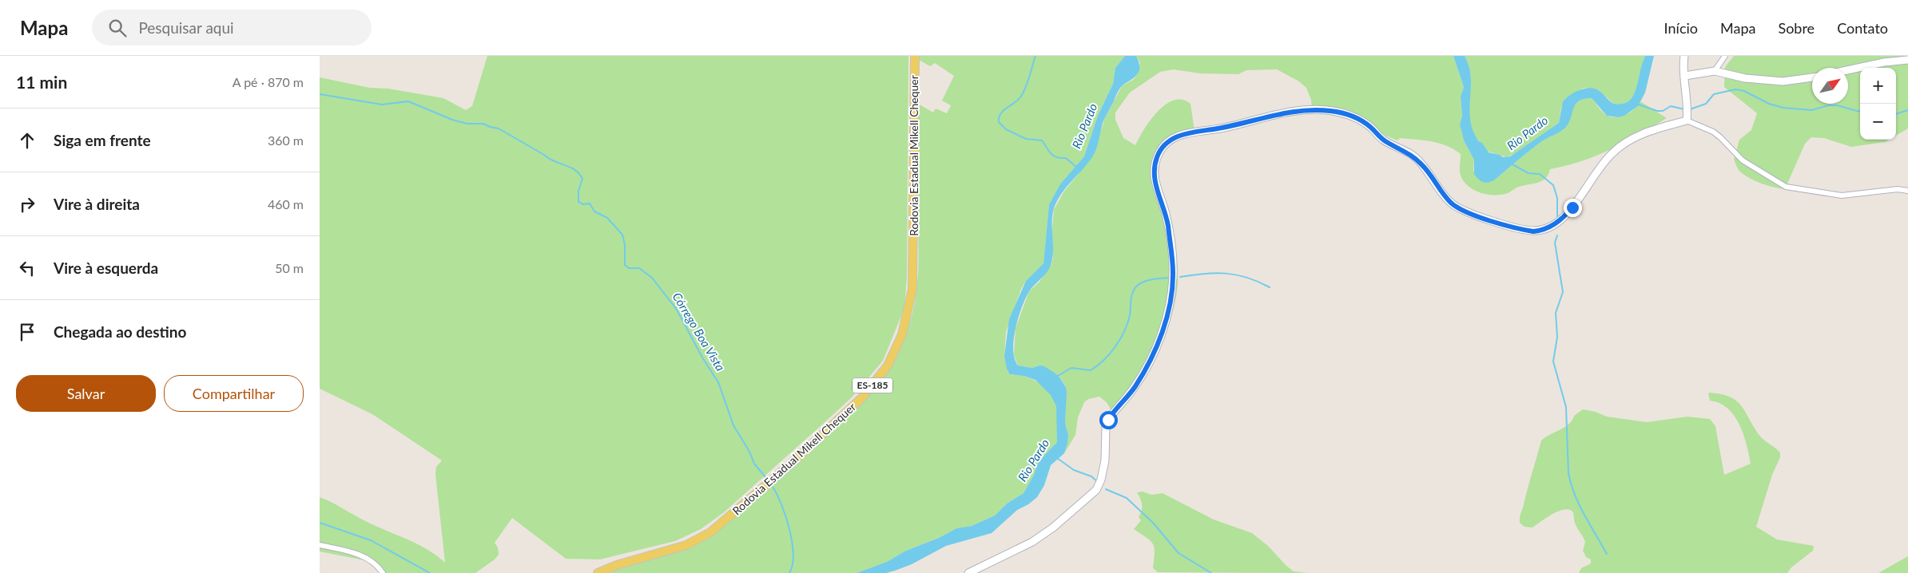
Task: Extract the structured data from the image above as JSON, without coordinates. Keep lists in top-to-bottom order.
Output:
{
  "streets": {
    "main road": ["Rodovia Estadual Mikell Chequer", "ES-185"]
  },
  "water": ["Rio Pardo", "Córrego Boa Vista"],
  "north": "top right",
  "page": {
    "header": "Mapa",
    "search": "Pesquisar aqui",
    "nav": [
      "Início",
      "Mapa",
      "Sobre",
      "Contato"
    ],
    "heading": ["11 min", "A pé · 870 m"],
    "map_buttons": ["+", "−"],
    "list": [
      ["Siga em frente", "360 m"],
      ["Vire à direita", "460 m"],
      ["Vire à esquerda", "50 m"],
      "Chegada ao destino"
    ],
    "buttons": ["Salvar", "Compartilhar"]
  }
}
